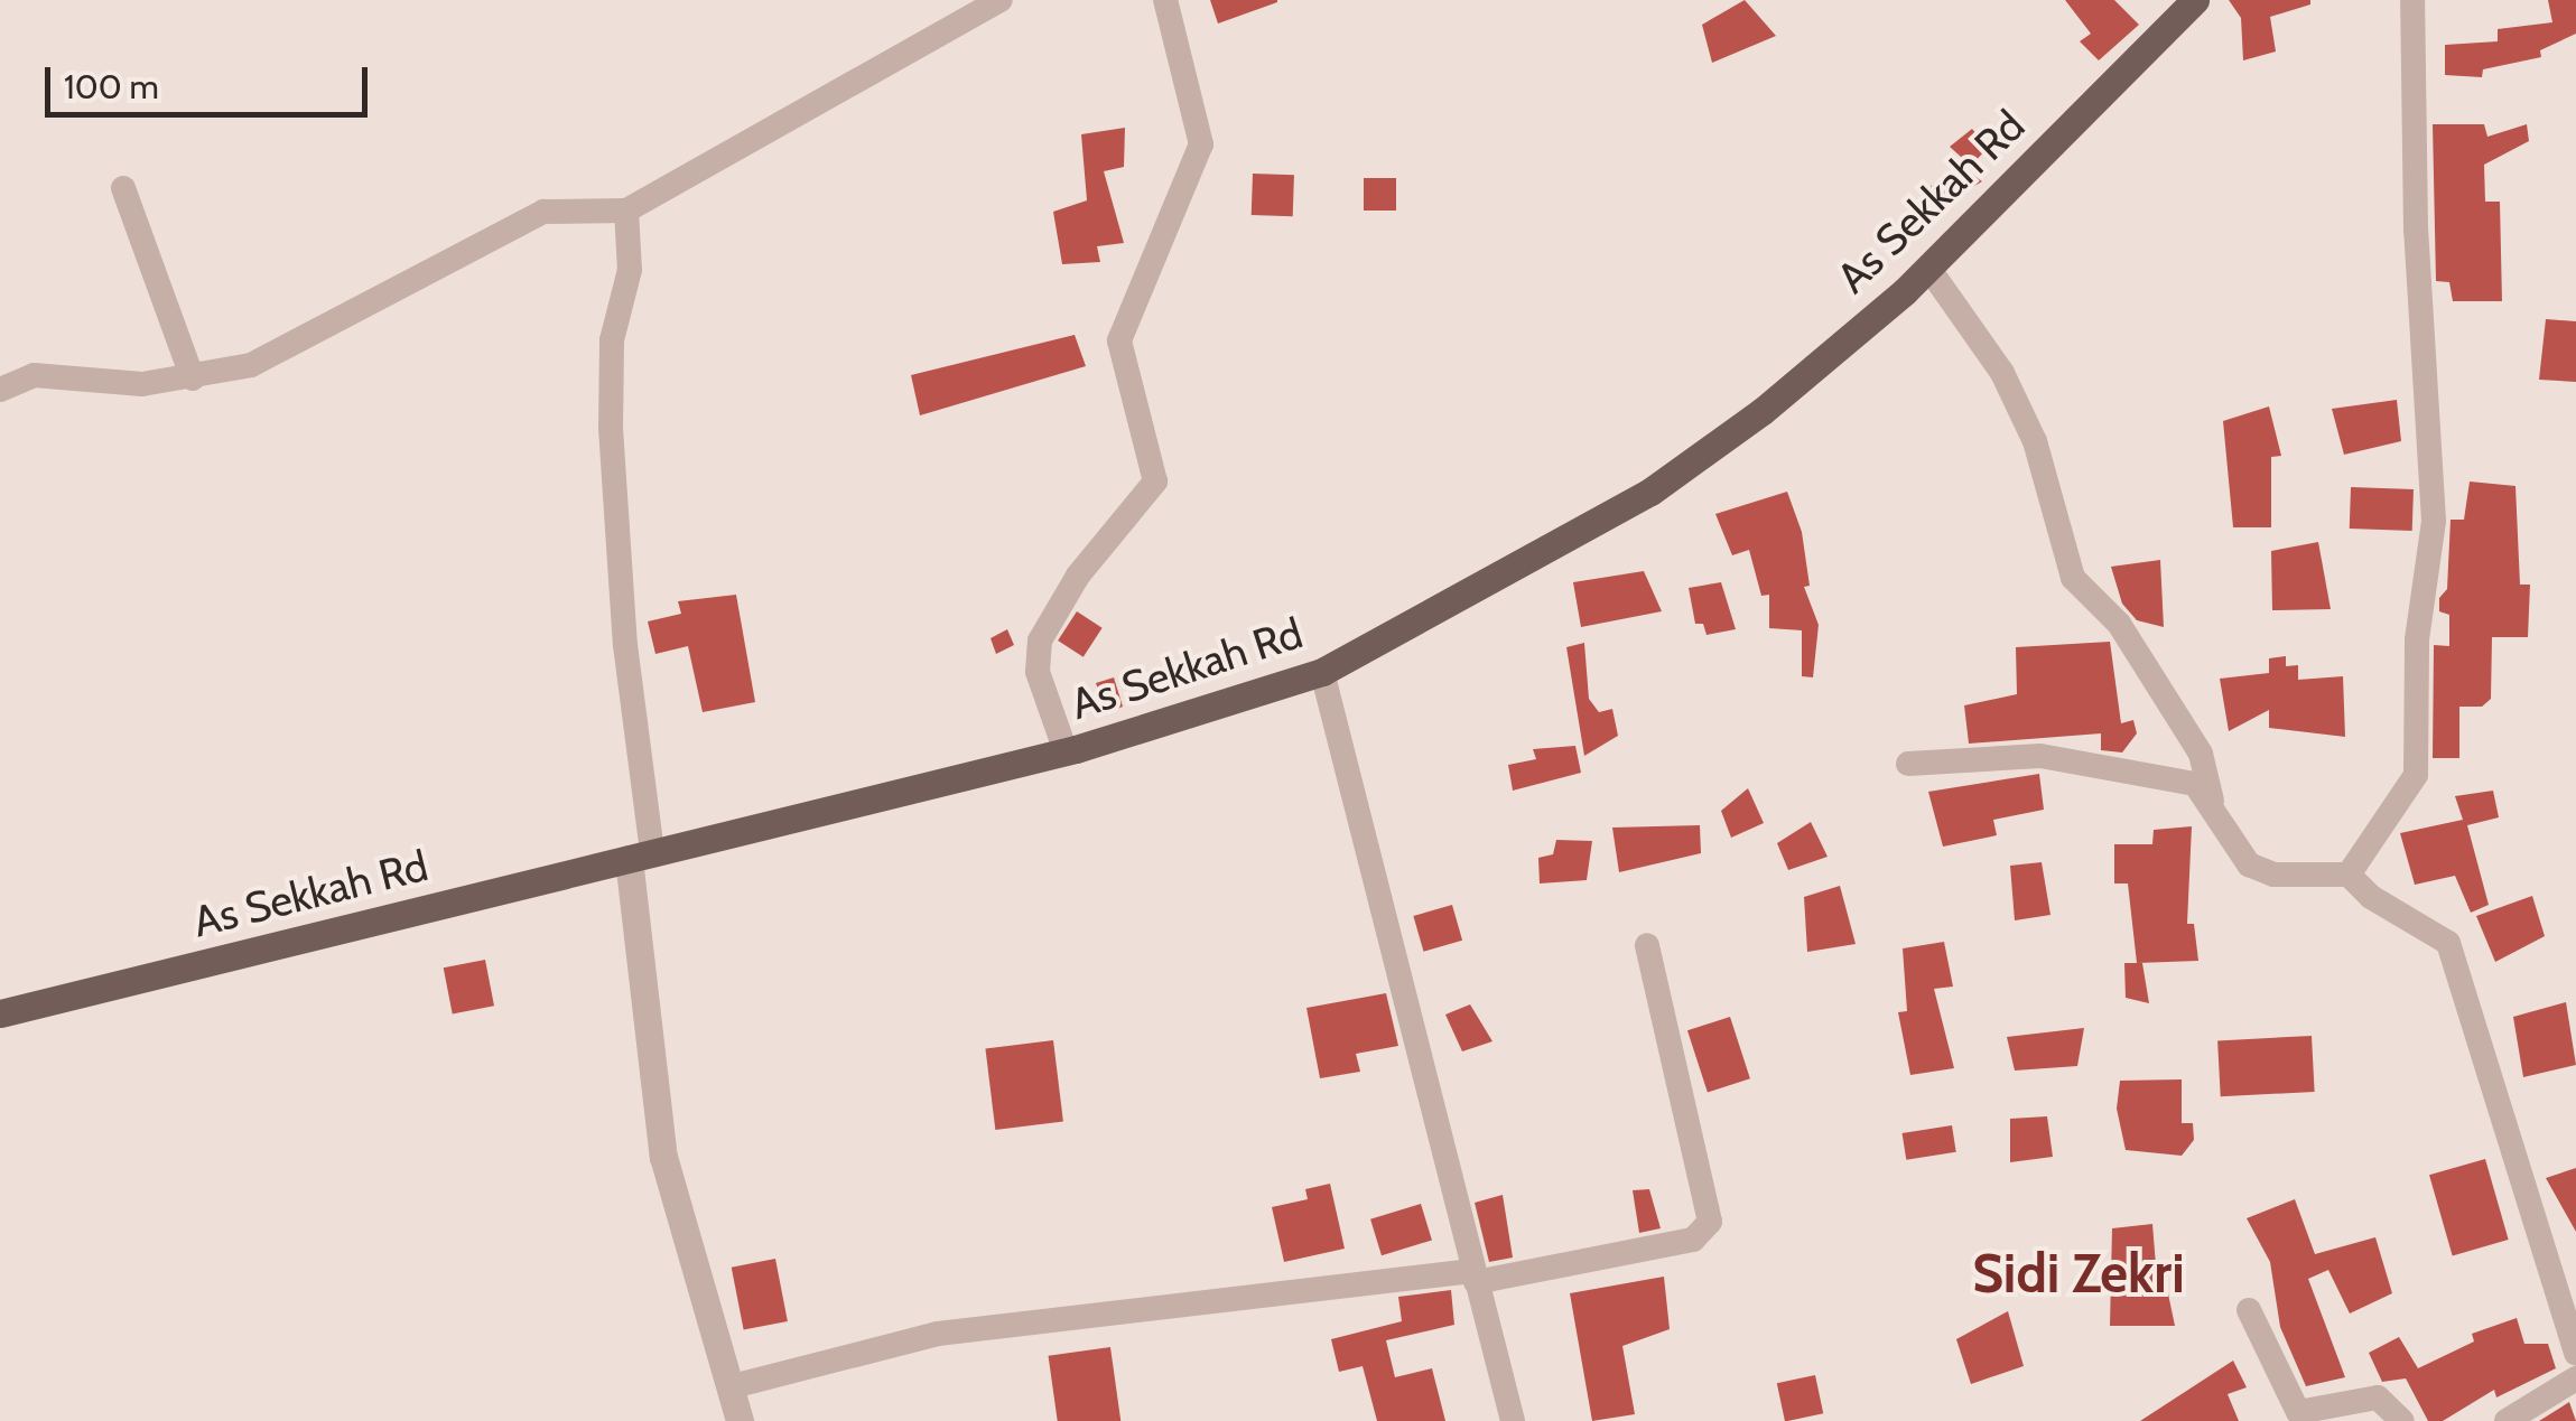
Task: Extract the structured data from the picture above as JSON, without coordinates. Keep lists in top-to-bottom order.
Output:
{
  "streets": {
    "main road": ["As Sekkah Rd"]
  },
  "districts": ["Sidi Zekri"],
  "scale_bar": "100 m"
}
